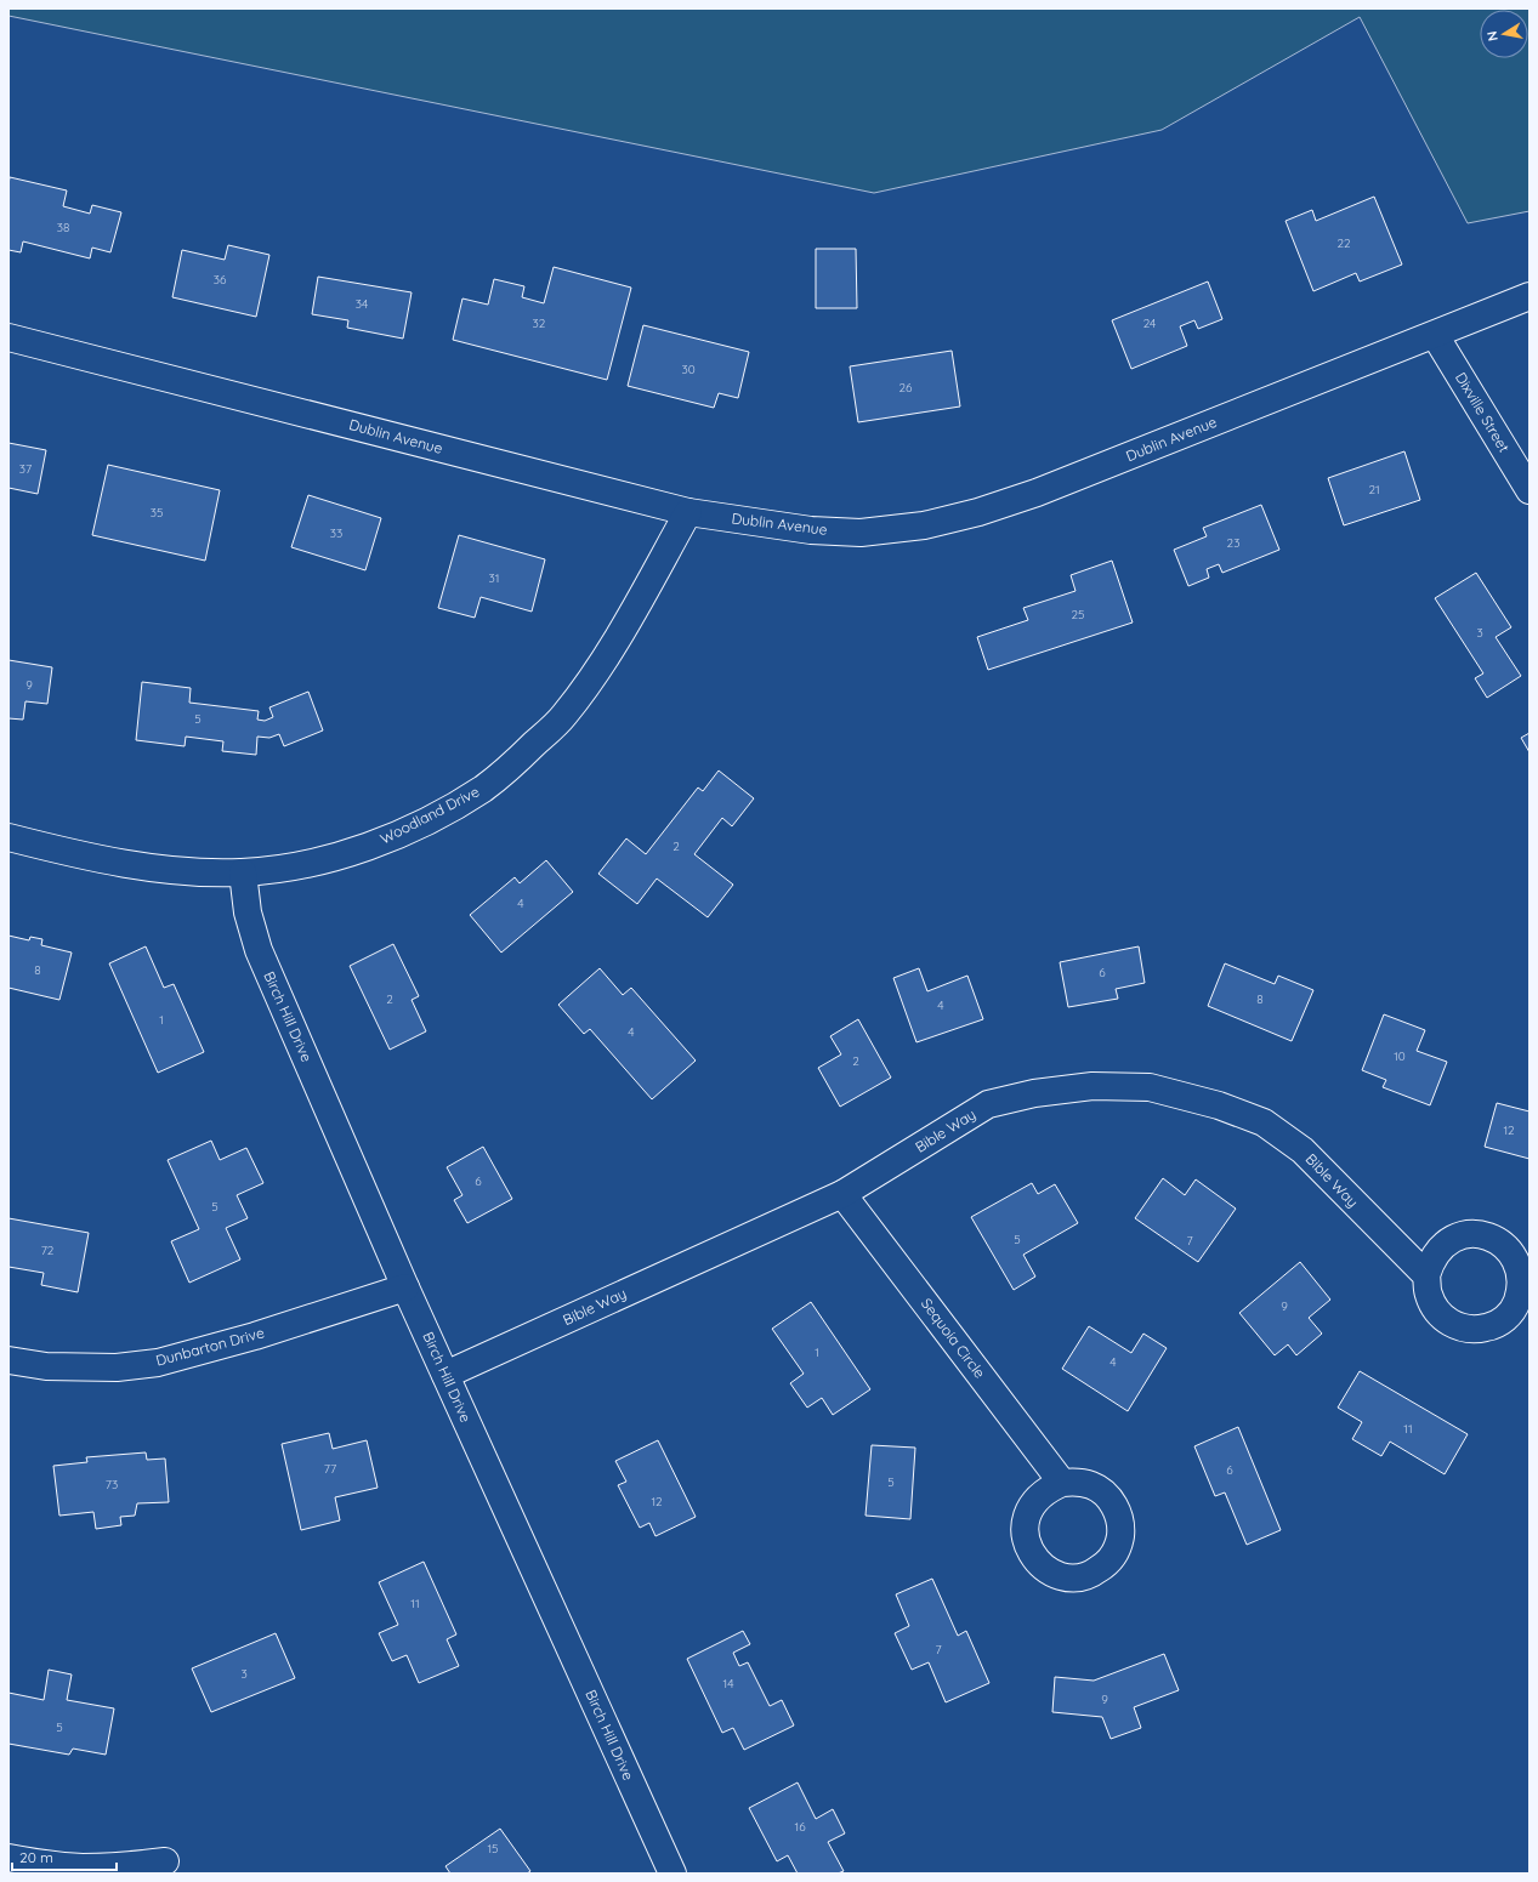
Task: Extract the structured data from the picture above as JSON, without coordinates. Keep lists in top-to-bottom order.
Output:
{
  "streets": {
    "street": [
      "Dixville Street",
      "Dublin Avenue",
      "Woodland Drive",
      "Birch Hill Drive",
      "Bible Way",
      "Sequoia Circle",
      "Dunbarton Drive"
    ]
  },
  "crossings": [
    ["Dixville Street", "Dublin Avenue"],
    ["Dublin Avenue", "Woodland Drive"],
    ["Woodland Drive", "Birch Hill Drive"],
    ["Birch Hill Drive", "Bible Way"],
    ["Birch Hill Drive", "Dunbarton Drive"],
    ["Bible Way", "Sequoia Circle"]
  ],
  "house_numbers": [
    "38",
    "22",
    "36",
    "34",
    "32",
    "24",
    "30",
    "26",
    "37",
    "21",
    "35",
    "33",
    "23",
    "31",
    "25",
    "3",
    "9",
    "5",
    "2",
    "4",
    "8",
    "6",
    "2",
    "8",
    "4",
    "1",
    "4",
    "10",
    "2",
    "12",
    "6",
    "5",
    "5",
    "7",
    "72",
    "9",
    "1",
    "4",
    "11",
    "77",
    "6",
    "5",
    "73",
    "12",
    "11",
    "7",
    "3",
    "14",
    "9",
    "5",
    "16",
    "15"
  ],
  "scale_bar": "20 m",
  "north": "left"
}
